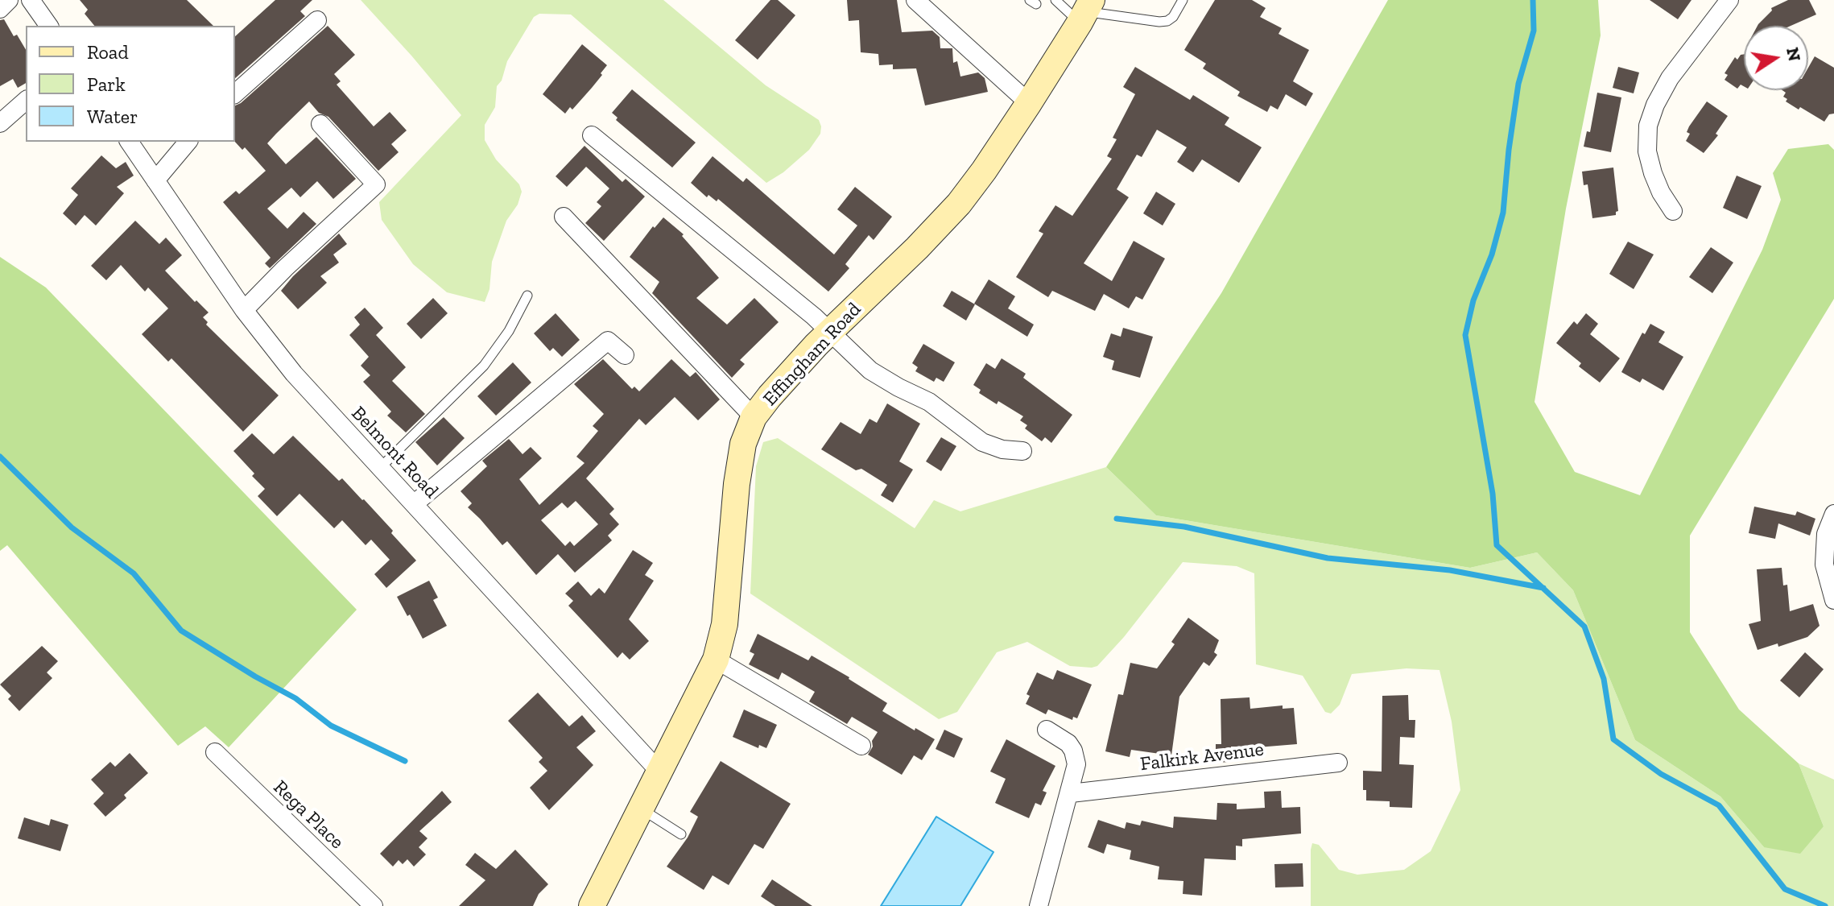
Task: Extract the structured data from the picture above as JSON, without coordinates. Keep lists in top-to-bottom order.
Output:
{
  "streets": {
    "street": [
      "Effingham Road",
      "Belmont Road",
      "Falkirk Avenue",
      "Rega Place"
    ]
  },
  "crossings": [
    ["Effingham Road", "Belmont Road"]
  ],
  "legend": ["Road", "Park", "Water"],
  "north": "right"
}
